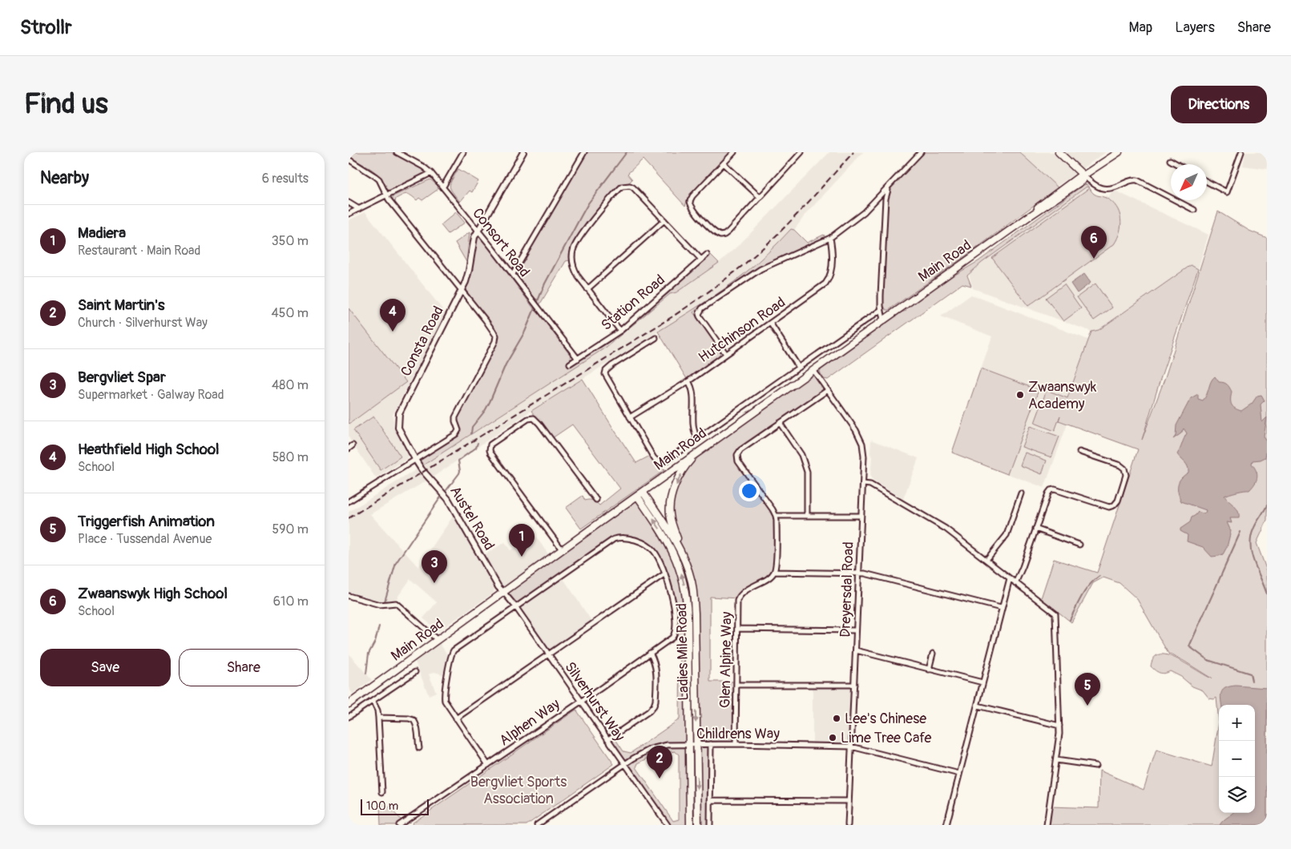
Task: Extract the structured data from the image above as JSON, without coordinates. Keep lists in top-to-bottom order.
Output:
{
  "streets": {
    "main road": ["Main Road", "Ladies Mile Road"],
    "street": [
      "Consort Road",
      "Station Road",
      "Hutchinson Road",
      "Consta Road",
      "Austel Road",
      "Dreyersdal Road",
      "Glen Alpine Way",
      "Silverhurst Way",
      "Alphen Way",
      "Childrens Way"
    ]
  },
  "crossings": [
    ["Consort Road", "Station Road"],
    ["Consort Road", "Consta Road"],
    ["Main Road", "Austel Road"],
    ["Main Road", "Dreyersdal Road"],
    ["Main Road", "Ladies Mile Road"],
    ["Main Road", "Silverhurst Way"],
    ["Consta Road", "Austel Road"],
    ["Austel Road", "Silverhurst Way"],
    ["Dreyersdal Road", "Childrens Way"],
    ["Ladies Mile Road", "Childrens Way"],
    ["Glen Alpine Way", "Childrens Way"],
    ["Silverhurst Way", "Alphen Way"],
    ["Silverhurst Way", "Childrens Way"]
  ],
  "parks": ["Bergvliet Sports Association"],
  "places": ["Zwaanswyk Academy", "Lee's Chinese", "Lime Tree Cafe"],
  "scale_bar": "100 m",
  "north": "bottom left",
  "page": {
    "header": "Strollr",
    "nav": ["Map", "Layers", "Share"],
    "buttons": [
      "Directions",
      ["Save", "Share"]
    ],
    "title": "Find us",
    "heading": ["Nearby", "6 results"],
    "list": [
      {
        "mark": "1",
        "name": "Madiera",
        "note": "Restaurant · Main Road",
        "value": "350 m"
      },
      {
        "mark": "2",
        "name": "Saint Martin's",
        "note": "Church · Silverhurst Way",
        "value": "450 m"
      },
      {
        "mark": "3",
        "name": "Bergvliet Spar",
        "note": "Supermarket · Galway Road",
        "value": "480 m"
      },
      {
        "mark": "4",
        "name": "Heathfield High School",
        "note": "School",
        "value": "580 m"
      },
      {
        "mark": "5",
        "name": "Triggerfish Animation",
        "note": "Place · Tussendal Avenue",
        "value": "590 m"
      },
      {
        "mark": "6",
        "name": "Zwaanswyk High School",
        "note": "School",
        "value": "610 m"
      }
    ],
    "pins": [
      "6",
      "4",
      "1",
      "3",
      "5",
      "2"
    ],
    "map_buttons": ["+", "−"],
    "scale": "100 m"
  }
}
